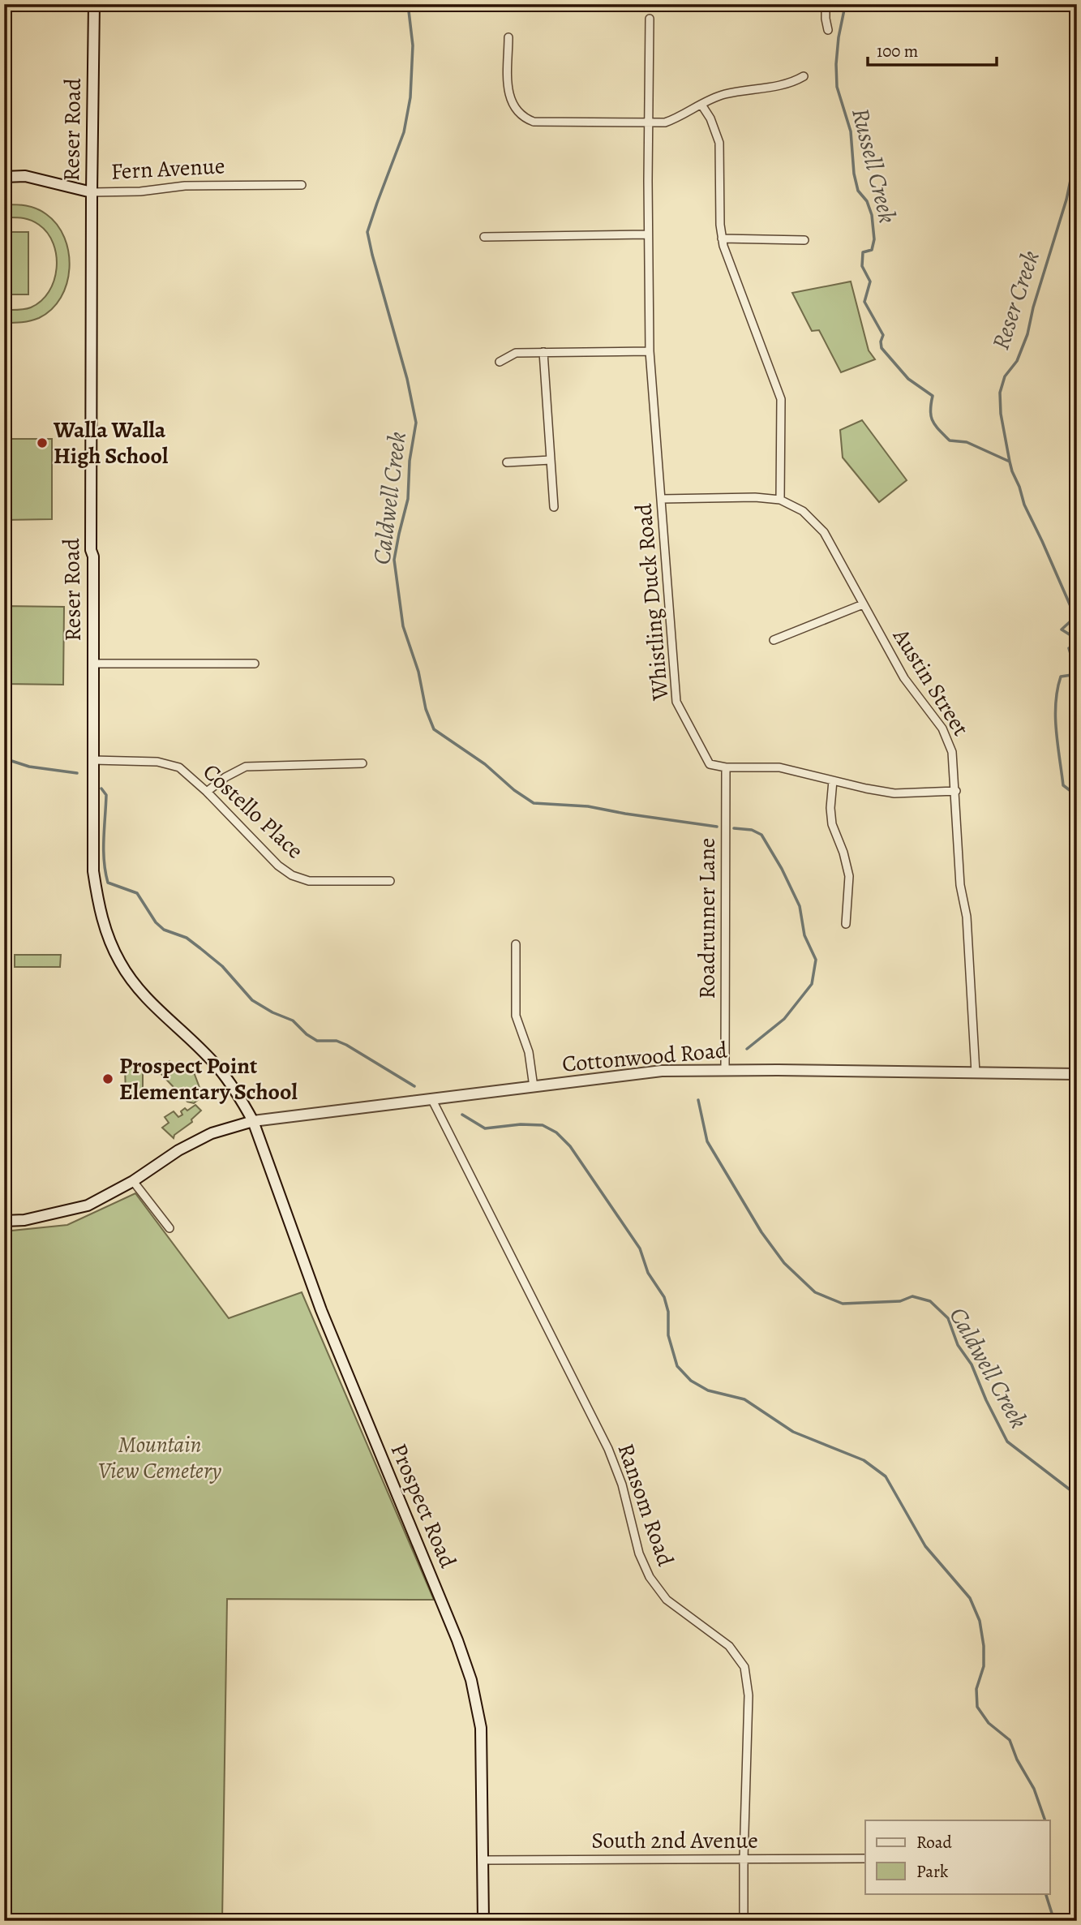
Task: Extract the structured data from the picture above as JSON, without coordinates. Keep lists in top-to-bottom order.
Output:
{
  "streets": {
    "main road": [
      "Reser Road",
      "Fern Avenue",
      "Cottonwood Road",
      "Prospect Road"
    ],
    "street": [
      "Whistling Duck Road",
      "Austin Street",
      "Costello Place",
      "Roadrunner Lane",
      "Ransom Road",
      "South 2nd Avenue"
    ]
  },
  "crossings": [
    ["Reser Road", "Fern Avenue"],
    ["Reser Road", "Costello Place"],
    ["Reser Road", "Cottonwood Road"],
    ["Reser Road", "Prospect Road"],
    ["Whistling Duck Road", "Austin Street"],
    ["Whistling Duck Road", "Roadrunner Lane"],
    ["Austin Street", "Cottonwood Road"],
    ["Roadrunner Lane", "Cottonwood Road"],
    ["Cottonwood Road", "Ransom Road"],
    ["Cottonwood Road", "Prospect Road"],
    ["Ransom Road", "South 2nd Avenue"],
    ["Prospect Road", "South 2nd Avenue"]
  ],
  "water": ["Russell Creek", "Reser Creek", "Caldwell Creek"],
  "parks": ["Mountain View Cemetery"],
  "places": ["Walla Walla High School", "Prospect Point Elementary School"],
  "legend": ["Road", "Park"],
  "scale_bar": "100 m"
}
